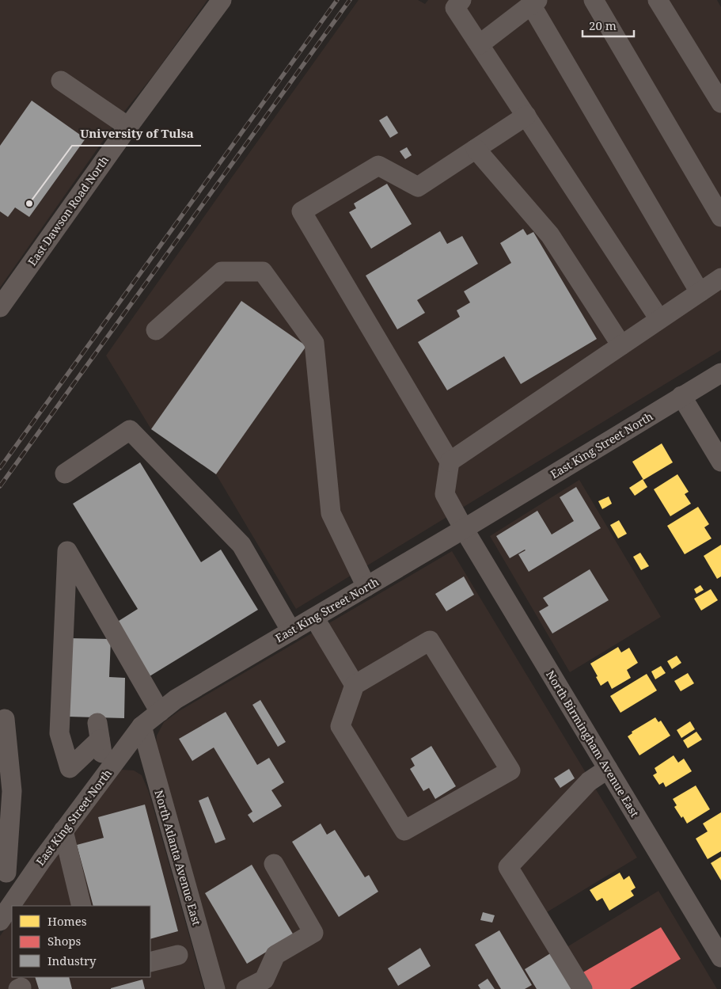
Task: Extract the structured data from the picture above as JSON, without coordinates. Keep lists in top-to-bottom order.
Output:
{
  "streets": {
    "street": [
      "East Dawson Road North",
      "East King Street North",
      "North Birmingham Avenue East",
      "North Atlanta Avenue East"
    ]
  },
  "crossings": [
    ["East King Street North", "North Birmingham Avenue East"],
    ["East King Street North", "North Atlanta Avenue East"]
  ],
  "places": ["University of Tulsa"],
  "legend": ["Homes", "Shops", "Industry"],
  "scale_bar": "20 m"
}
